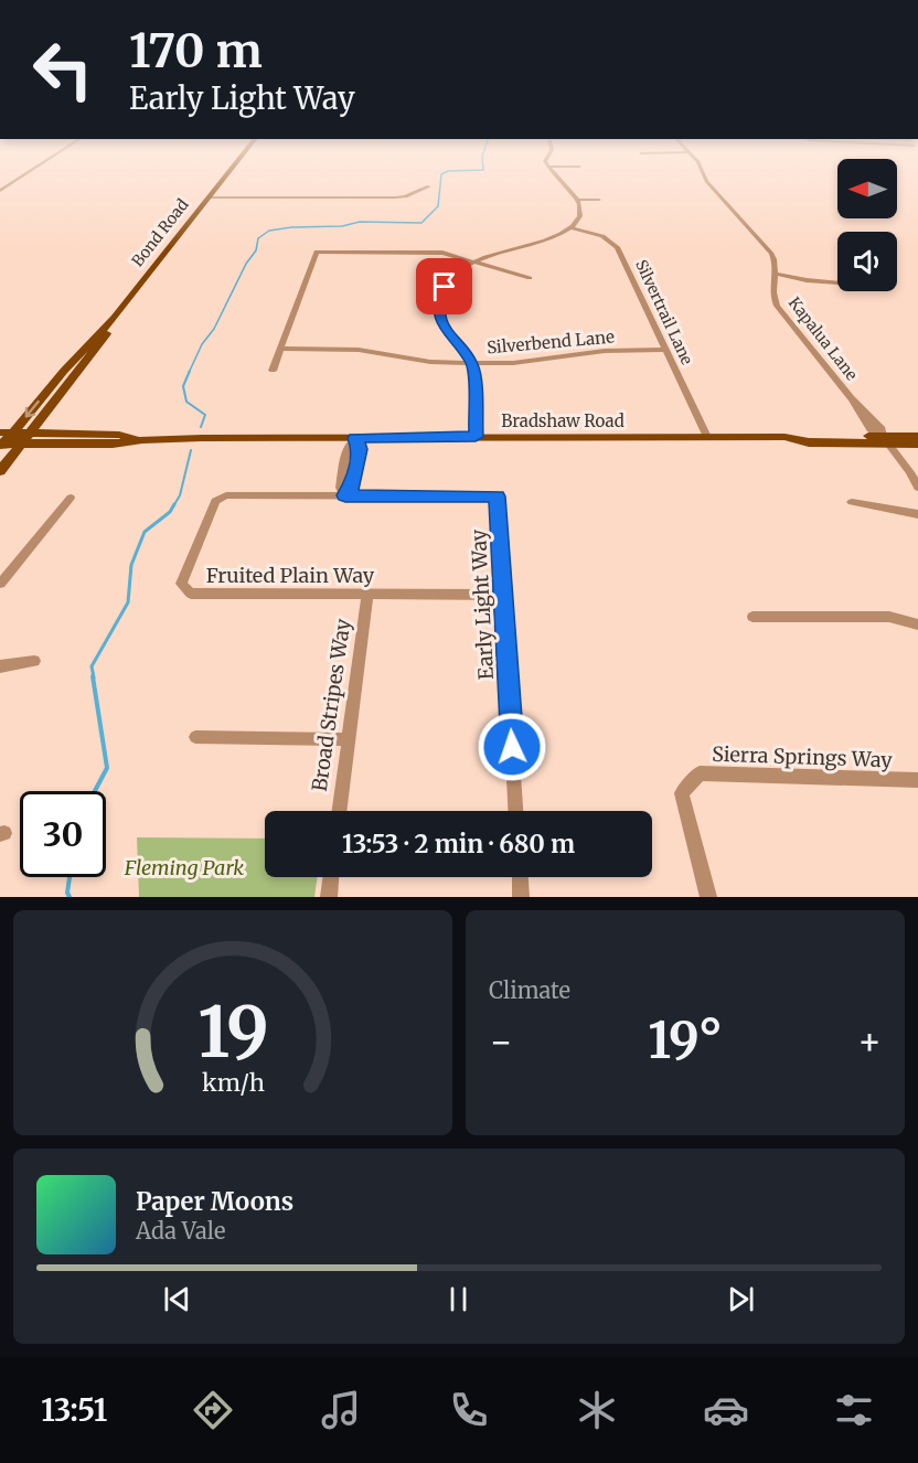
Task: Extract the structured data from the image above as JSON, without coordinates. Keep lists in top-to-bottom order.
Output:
{
  "streets": {
    "main road": ["Bond Road", "Bradshaw Road"],
    "street": [
      "Silvertrail Lane",
      "Kapalua Lane",
      "Silverbend Lane",
      "Fruited Plain Way",
      "Early Light Way",
      "Broad Stripes Way",
      "Sierra Springs Way"
    ]
  },
  "crossings": [
    ["Bond Road", "Bradshaw Road"],
    ["Silvertrail Lane", "Silverbend Lane"],
    ["Silvertrail Lane", "Bradshaw Road"],
    ["Kapalua Lane", "Bradshaw Road"],
    ["Fruited Plain Way", "Early Light Way"],
    ["Fruited Plain Way", "Broad Stripes Way"]
  ],
  "parks": ["Fleming Park"],
  "north": "left",
  "page": {
    "turn": ["170 m", "Early Light Way"],
    "limit": "30",
    "trip": "13:53 · 2 min · 680 m",
    "tile": "Climate",
    "heat": ["−", "19°", "+"],
    "song": ["Paper Moons", "Ada Vale"],
    "tabs": "13:51",
    "gauge": ["19", "km/h"]
  }
}
